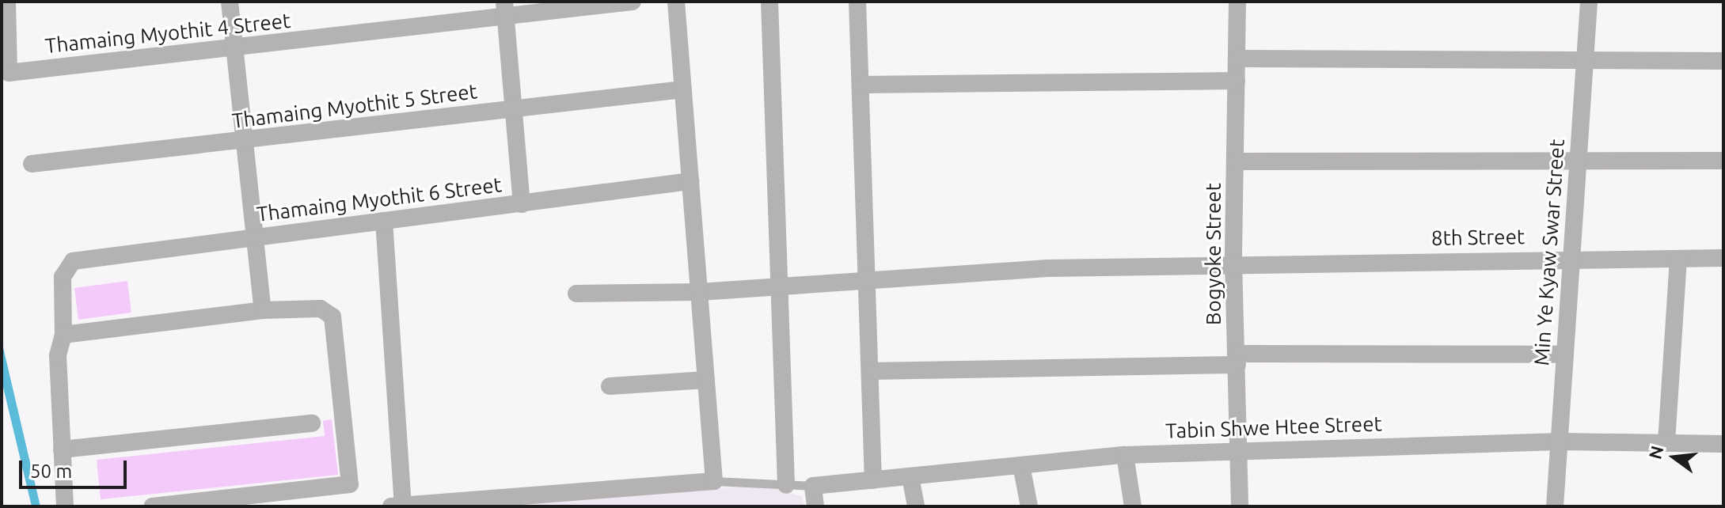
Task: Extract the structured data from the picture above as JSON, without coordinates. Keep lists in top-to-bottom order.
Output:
{
  "streets": {
    "street": [
      "Thamaing Myothit 4 Street",
      "Thamaing Myothit 5 Street",
      "Thamaing Myothit 6 Street",
      "8th Street",
      "Min Ye Kyaw Swar Street",
      "Bogyoke Street",
      "Tabin Shwe Htee Street"
    ]
  },
  "crossings": [
    ["8th Street", "Min Ye Kyaw Swar Street"],
    ["8th Street", "Bogyoke Street"],
    ["Min Ye Kyaw Swar Street", "Tabin Shwe Htee Street"],
    ["Bogyoke Street", "Tabin Shwe Htee Street"]
  ],
  "scale_bar": "50 m",
  "north": "left"
}
